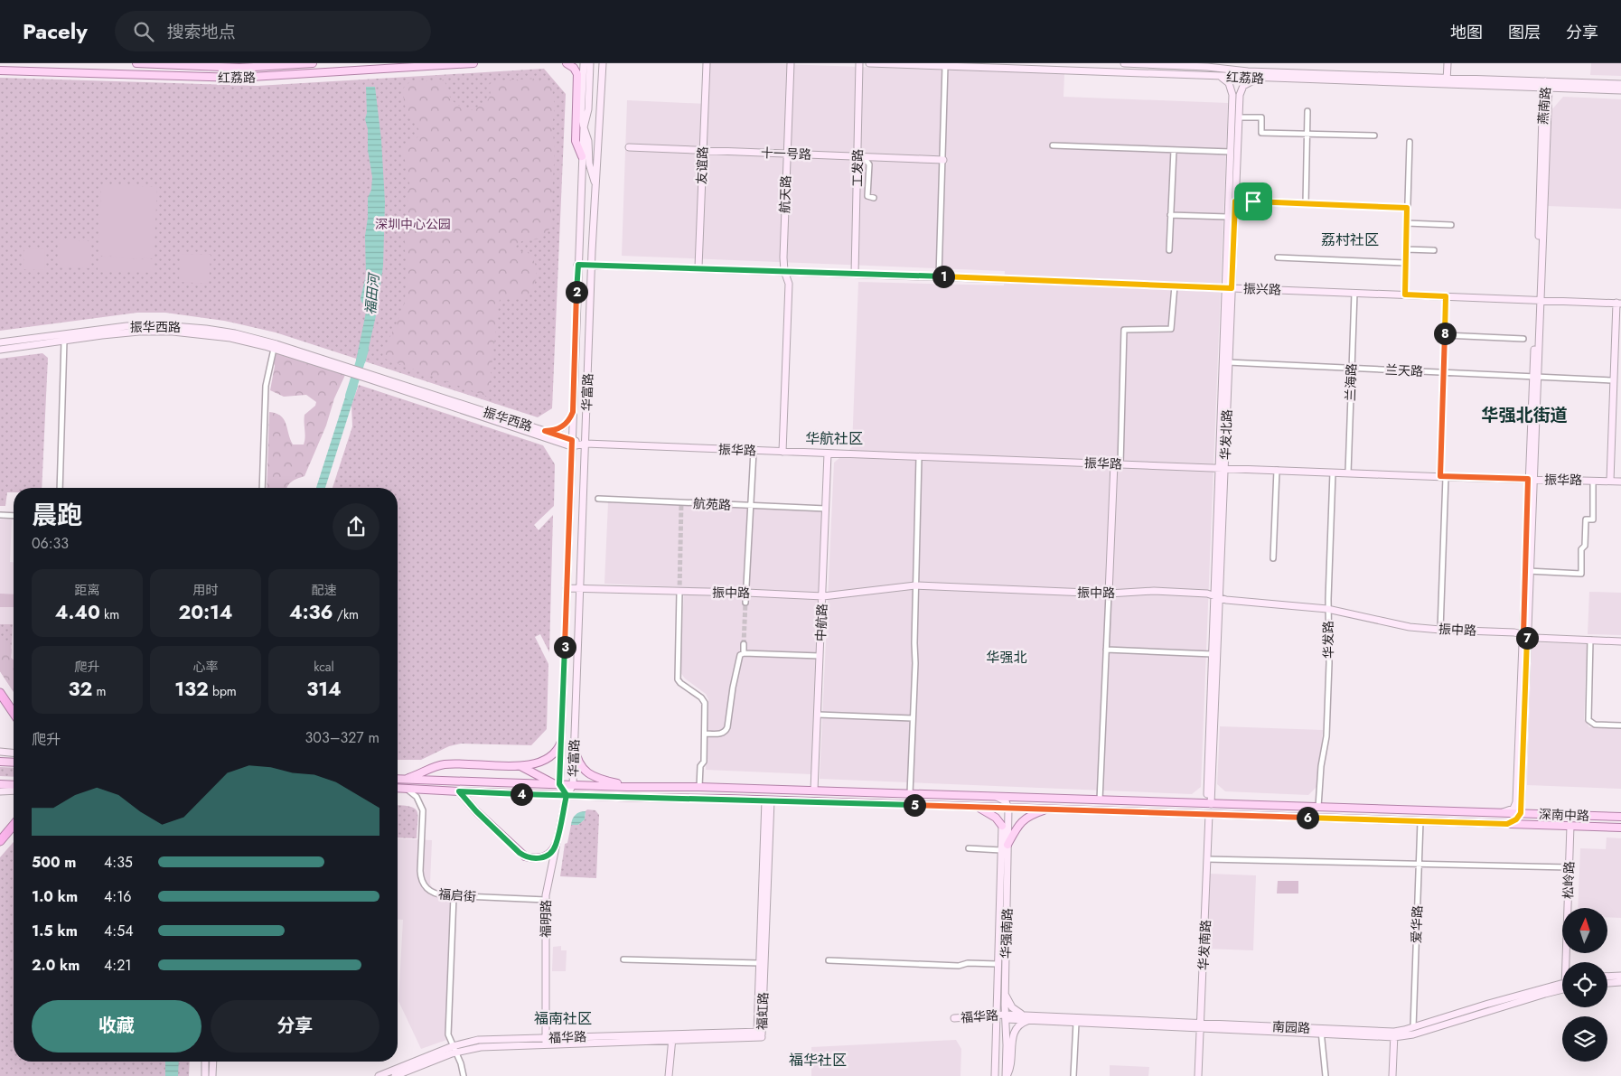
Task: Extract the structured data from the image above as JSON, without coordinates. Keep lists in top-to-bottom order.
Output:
{
  "streets": {
    "main road": [
      "红荔路",
      "燕南路",
      "十一号路",
      "友谊路",
      "工发路",
      "航天路",
      "振兴路",
      "振华西路",
      "华富路",
      "华发北路",
      "振华路",
      "振中路",
      "中航路",
      "深南中路",
      "松岭路",
      "福明路",
      "华强南路",
      "华发南路",
      "福虹路",
      "福华路",
      "南园路"
    ],
    "street": [
      "兰天路",
      "兰海路",
      "航苑路",
      "华发路",
      "福启街",
      "爱华路"
    ]
  },
  "crossings": [
    ["红荔路", "燕南路"],
    ["红荔路", "华发北路"],
    ["燕南路", "振兴路"],
    ["燕南路", "兰天路"],
    ["燕南路", "振华路"],
    ["燕南路", "振中路"],
    ["燕南路", "深南中路"],
    ["十一号路", "友谊路"],
    ["十一号路", "工发路"],
    ["十一号路", "航天路"],
    ["友谊路", "振兴路"],
    ["工发路", "振兴路"],
    ["航天路", "振兴路"],
    ["振兴路", "兰海路"],
    ["振兴路", "华富路"],
    ["振兴路", "华发北路"],
    ["振华西路", "华富路"],
    ["振华西路", "振华路"],
    ["兰天路", "兰海路"],
    ["兰天路", "华发北路"],
    ["兰海路", "振华路"],
    ["华富路", "振华路"],
    ["华富路", "振中路"],
    ["华富路", "深南中路"],
    ["华富路", "福明路"],
    ["华发北路", "振华路"],
    ["华发北路", "振中路"],
    ["华发北路", "深南中路"],
    ["振华路", "中航路"],
    ["振华路", "华发路"],
    ["航苑路", "中航路"],
    ["振中路", "中航路"],
    ["振中路", "华发路"],
    ["中航路", "深南中路"],
    ["华发路", "深南中路"],
    ["深南中路", "松岭路"],
    ["深南中路", "福启街"],
    ["深南中路", "福明路"],
    ["深南中路", "爱华路"],
    ["深南中路", "华强南路"],
    ["深南中路", "华发南路"],
    ["深南中路", "福虹路"],
    ["福启街", "福明路"],
    ["福明路", "福华路"],
    ["爱华路", "南园路"],
    ["华强南路", "福华路"],
    ["华强南路", "南园路"],
    ["华发南路", "南园路"],
    ["福虹路", "福华路"],
    ["福华路", "南园路"]
  ],
  "districts": [
    "荔村社区",
    "华强北街道",
    "华航社区",
    "华强北",
    "福南社区",
    "福华社区"
  ],
  "water": ["福田河"],
  "parks": ["深圳中心公园"],
  "north": "top",
  "page": {
    "header": "Pacely",
    "search": "搜索地点",
    "nav": ["地图", "图层", "分享"],
    "pins": [
      "1",
      "2",
      "8",
      "7",
      "3",
      "4",
      "5",
      "6"
    ],
    "heading": ["晨跑", "06:33"],
    "stats": [
      ["距离", "4.40 km"],
      ["用时", "20:14"],
      ["配速", "4:36 /km"],
      ["爬升", "32 m"],
      ["心率", "132 bpm"],
      ["kcal", "314"]
    ],
    "chart": ["爬升", "303–327 m"],
    "list": [
      {
        "name": "500 m",
        "note": "4:35"
      },
      {
        "name": "1.0 km",
        "note": "4:16"
      },
      {
        "name": "1.5 km",
        "note": "4:54"
      },
      {
        "name": "2.0 km",
        "note": "4:21"
      }
    ],
    "buttons": ["收藏", "分享"]
  }
}
